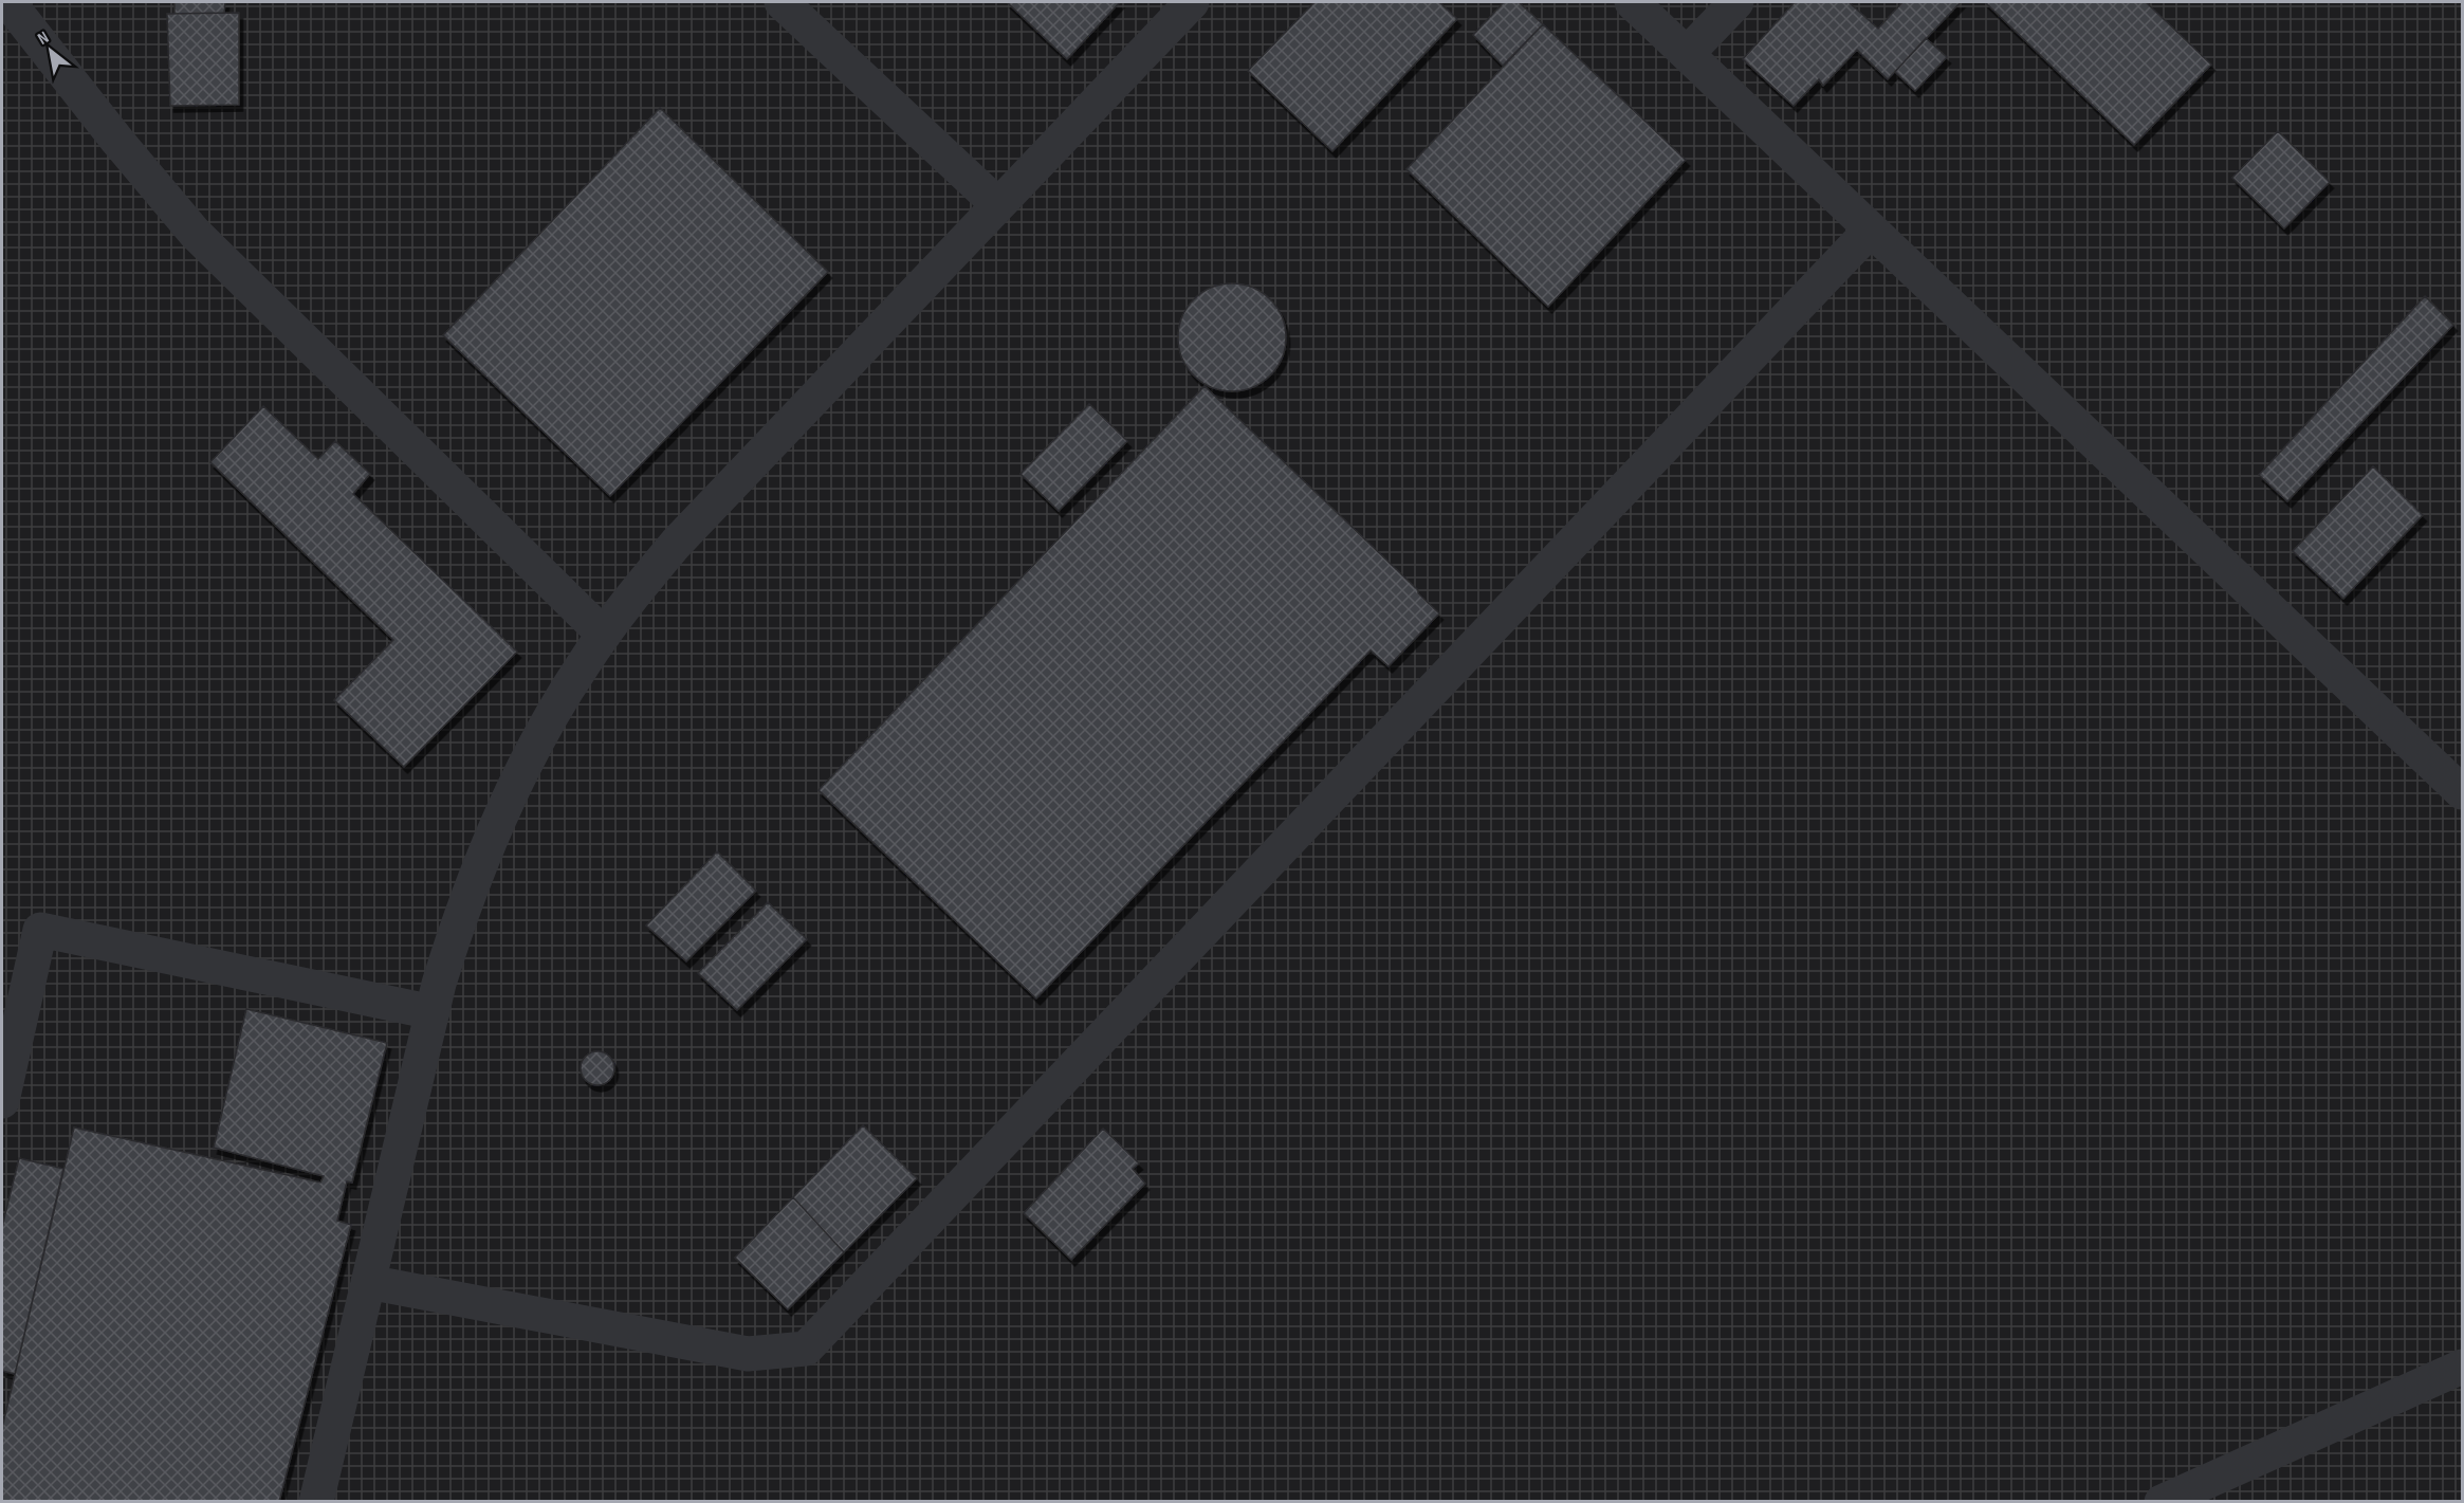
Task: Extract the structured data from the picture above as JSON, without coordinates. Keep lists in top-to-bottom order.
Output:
{
  "north": "top left"
}
